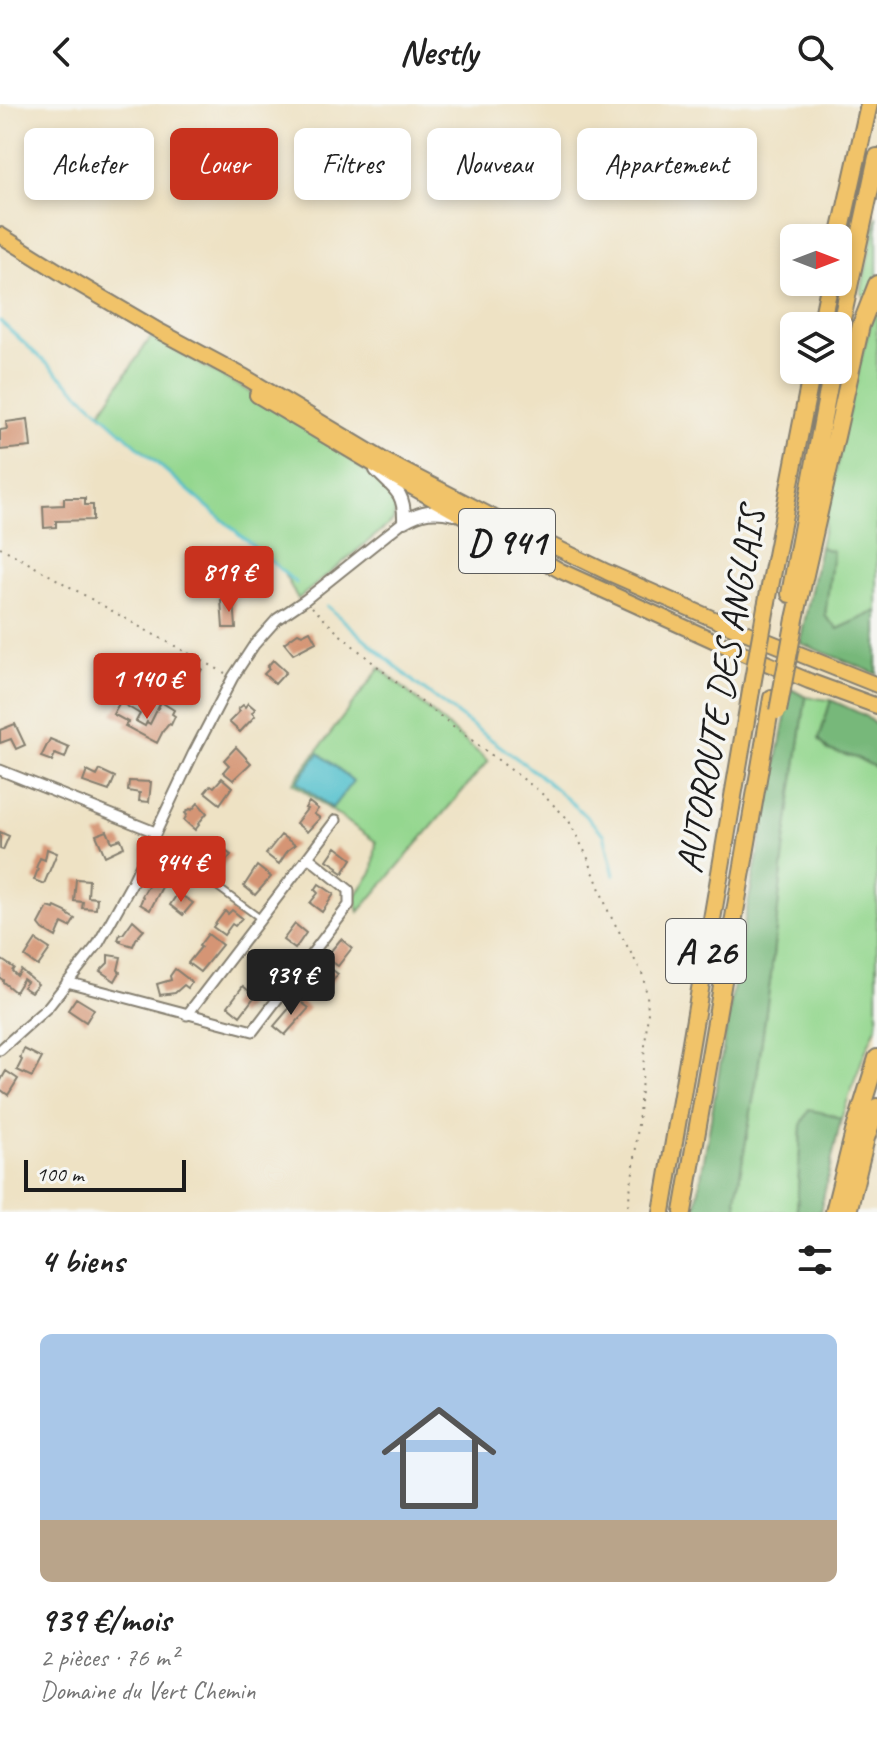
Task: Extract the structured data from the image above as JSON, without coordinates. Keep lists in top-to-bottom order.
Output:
{
  "streets": {
    "highway": ["AUTOROUTE DES ANGLAIS", "A 26"],
    "main road": ["D 941"]
  },
  "scale_bar": "100 m",
  "north": "right",
  "page": {
    "header": "Nestly",
    "chip": [
      "Acheter",
      "Louer",
      "Filtres",
      "Nouveau",
      "Appartement"
    ],
    "price": [
      "819 €",
      "1 140 €",
      "944 €",
      "939 €"
    ],
    "scale": "100 m",
    "heading": "4 biens",
    "list": [
      {
        "name": "939 €/mois",
        "note": "2 pièces · 76 m² · Domaine du Vert Chemin"
      }
    ]
  }
}
